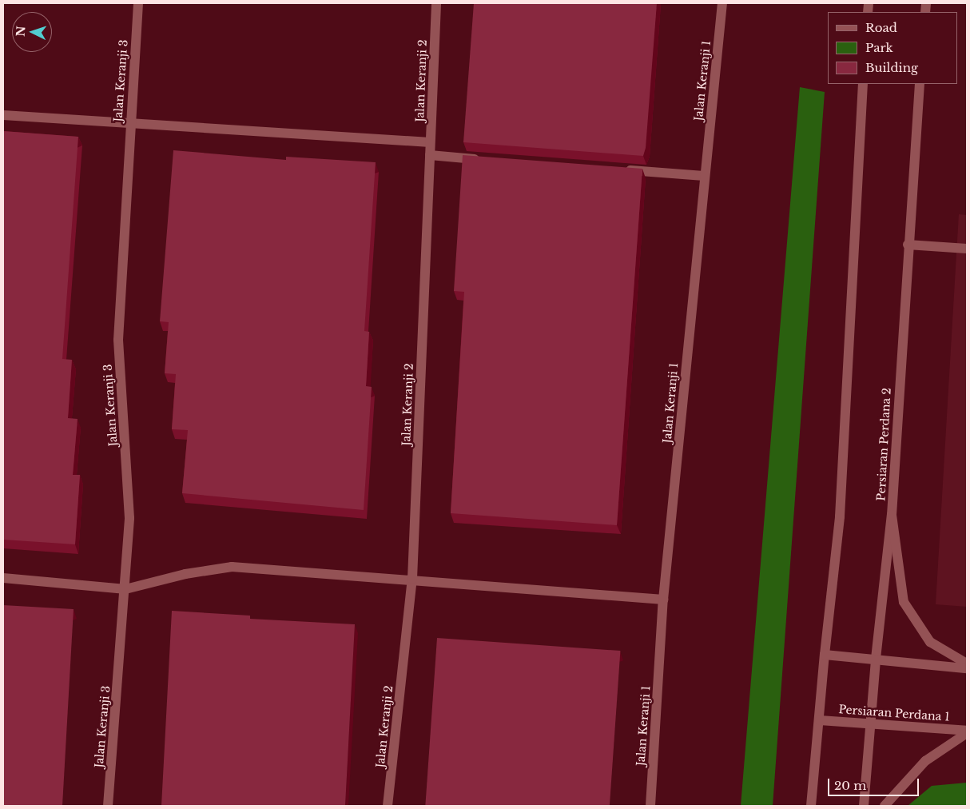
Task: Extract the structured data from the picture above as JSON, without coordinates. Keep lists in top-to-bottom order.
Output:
{
  "streets": {
    "street": [
      "Jalan Keranji 3",
      "Jalan Keranji 2",
      "Jalan Keranji 1",
      "Persiaran Perdana 2",
      "Persiaran Perdana 1"
    ]
  },
  "crossings": [
    ["Persiaran Perdana 2", "Persiaran Perdana 1"]
  ],
  "legend": ["Road", "Park", "Building"],
  "scale_bar": "20 m",
  "north": "left"
}
